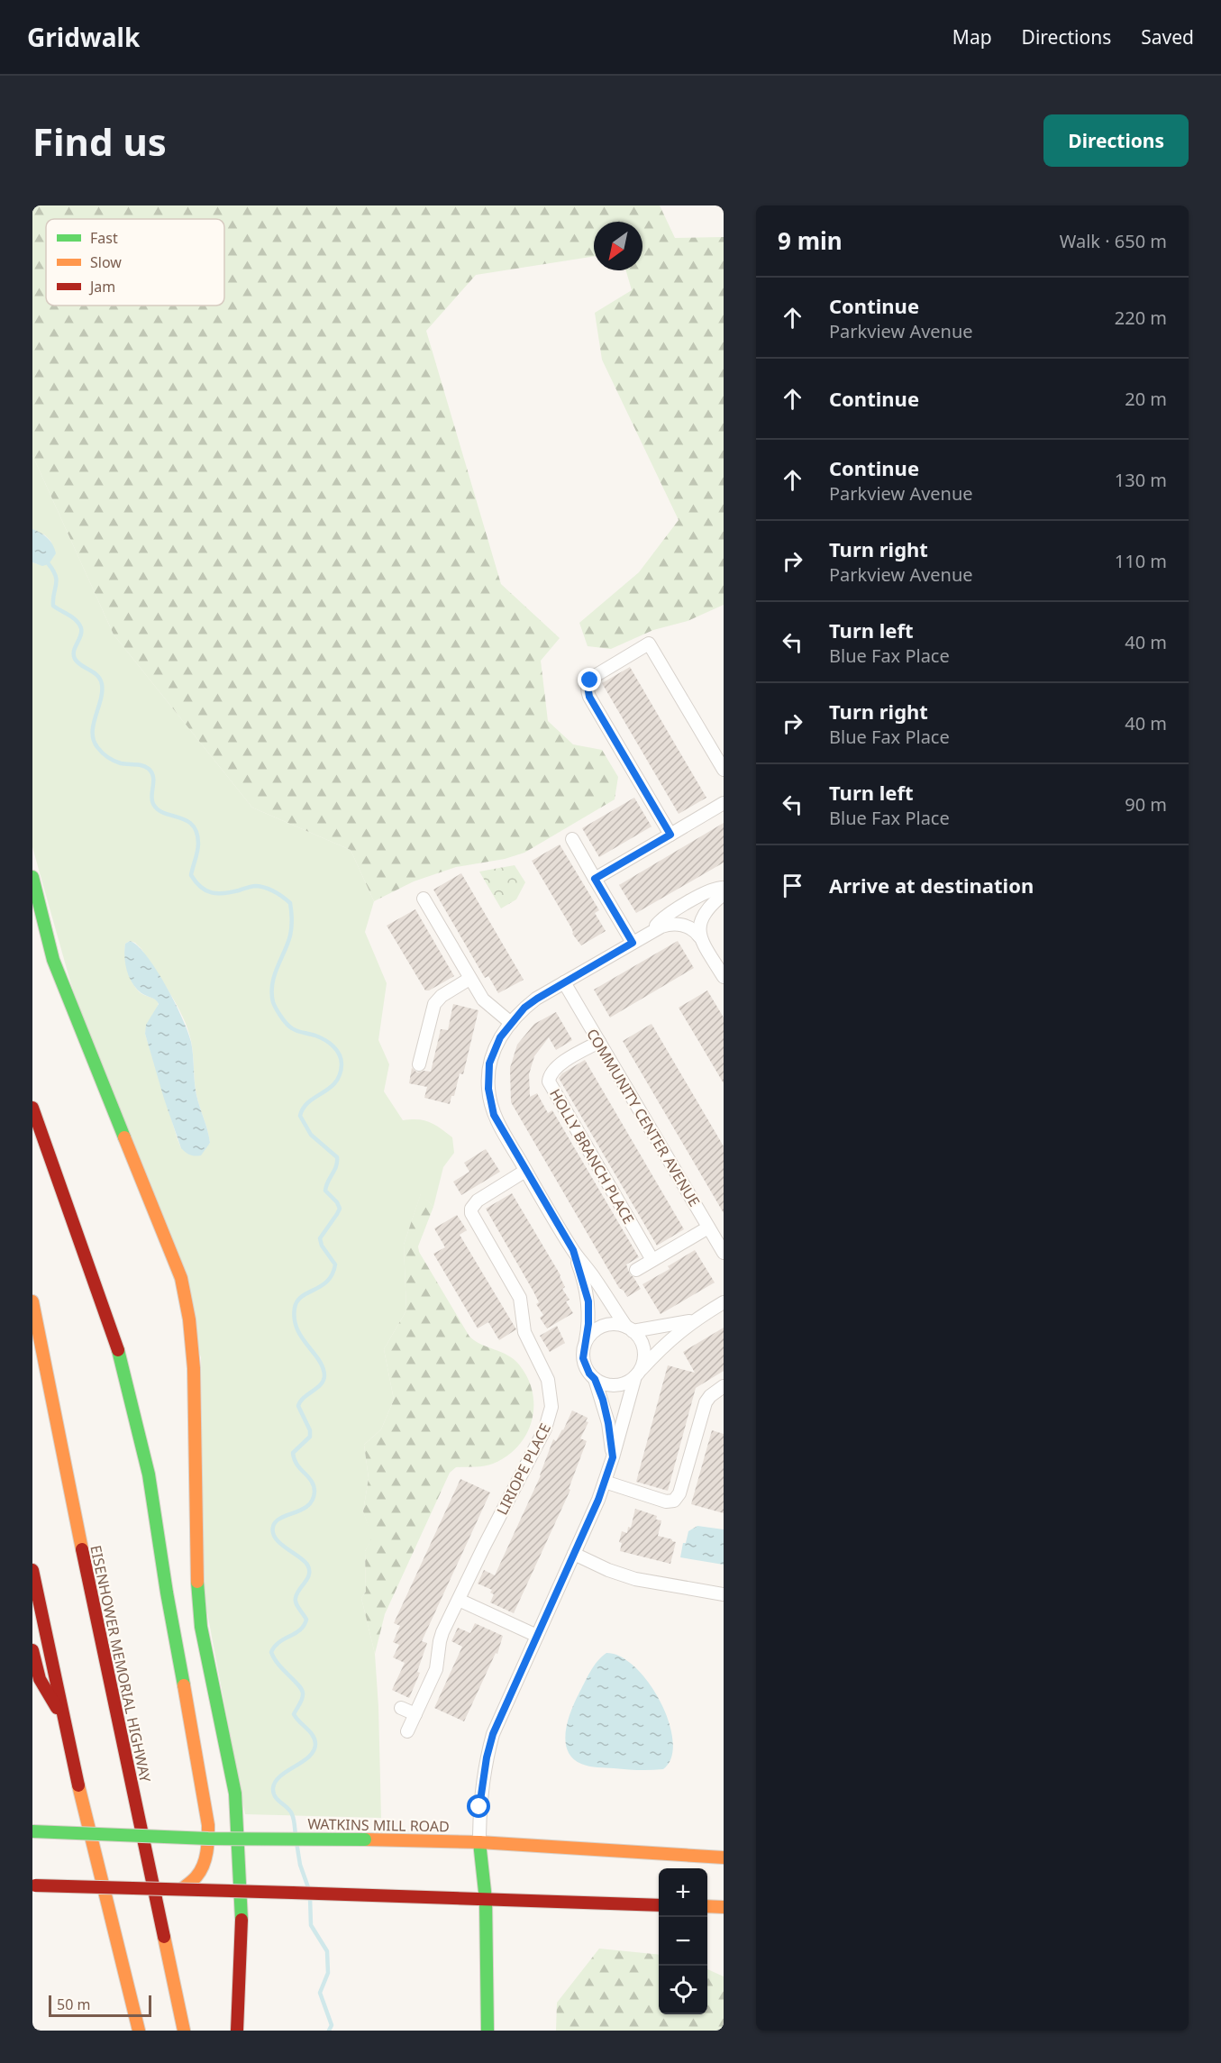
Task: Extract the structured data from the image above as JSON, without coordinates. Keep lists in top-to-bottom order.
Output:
{
  "streets": {
    "main road": ["EISENHOWER MEMORIAL HIGHWAY", "WATKINS MILL ROAD"],
    "street": ["COMMUNITY CENTER AVENUE", "HOLLY BRANCH PLACE", "LIRIOPE PLACE"]
  },
  "crossings": [
    ["COMMUNITY CENTER AVENUE", "HOLLY BRANCH PLACE"]
  ],
  "legend": ["Fast", "Slow", "Jam"],
  "scale_bar": "50 m",
  "north": "bottom left",
  "page": {
    "header": "Gridwalk",
    "nav": ["Map", "Directions", "Saved"],
    "buttons": "Directions",
    "title": "Find us",
    "heading": ["9 min", "Walk · 650 m"],
    "list": [
      ["Continue", "Parkview Avenue", "220 m"],
      ["Continue", "20 m"],
      ["Continue", "Parkview Avenue", "130 m"],
      ["Turn right", "Parkview Avenue", "110 m"],
      ["Turn left", "Blue Fax Place", "40 m"],
      ["Turn right", "Blue Fax Place", "40 m"],
      ["Turn left", "Blue Fax Place", "90 m"],
      "Arrive at destination"
    ],
    "map_buttons": ["+", "−"],
    "scale": "50 m"
  }
}
